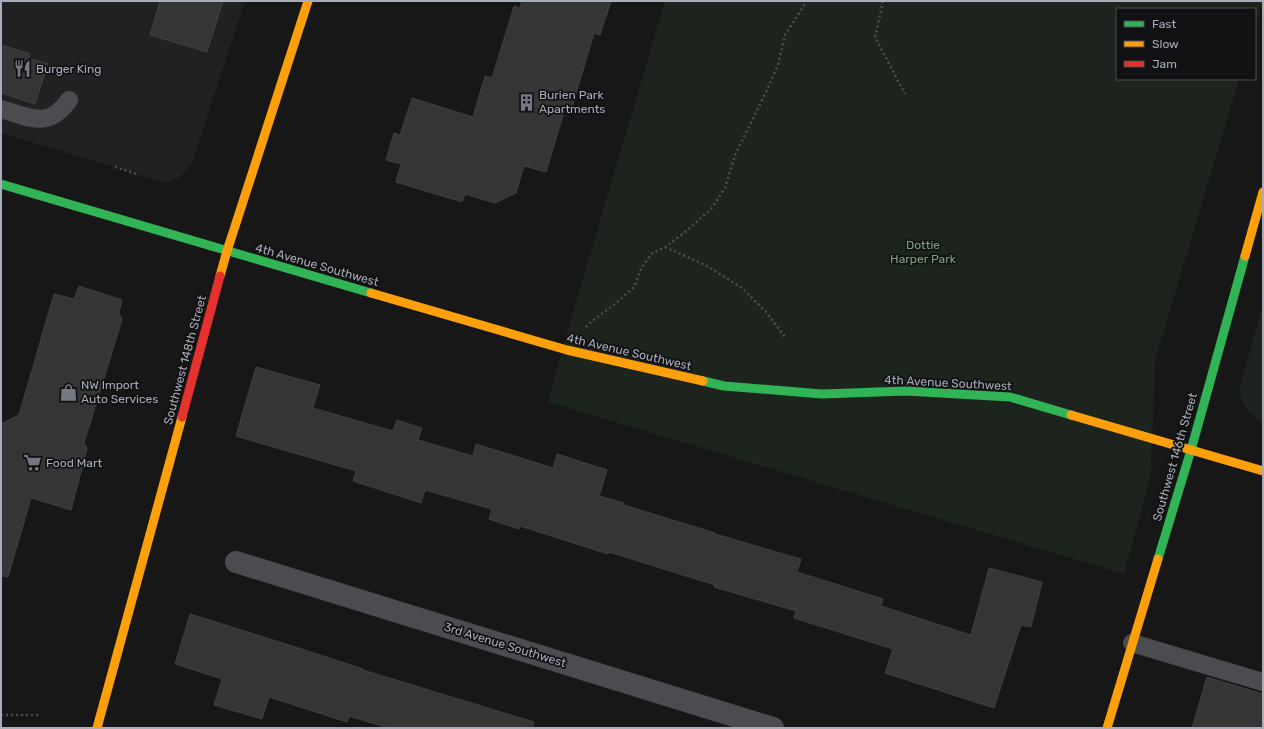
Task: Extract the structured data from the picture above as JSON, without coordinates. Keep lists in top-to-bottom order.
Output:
{
  "streets": {
    "street": [
      "4th Avenue Southwest",
      "Southwest 148th Street",
      "Southwest 146th Street",
      "3rd Avenue Southwest"
    ]
  },
  "crossings": [
    ["4th Avenue Southwest", "Southwest 148th Street"],
    ["4th Avenue Southwest", "Southwest 146th Street"]
  ],
  "parks": ["Dottie Harper Park"],
  "places": {
    "restaurant": ["Burger King"],
    "building": ["Burien Park Apartments"],
    "shop": ["NW Import Auto Services"],
    "supermarket": ["Food Mart"]
  },
  "legend": ["Fast", "Slow", "Jam"]
}
